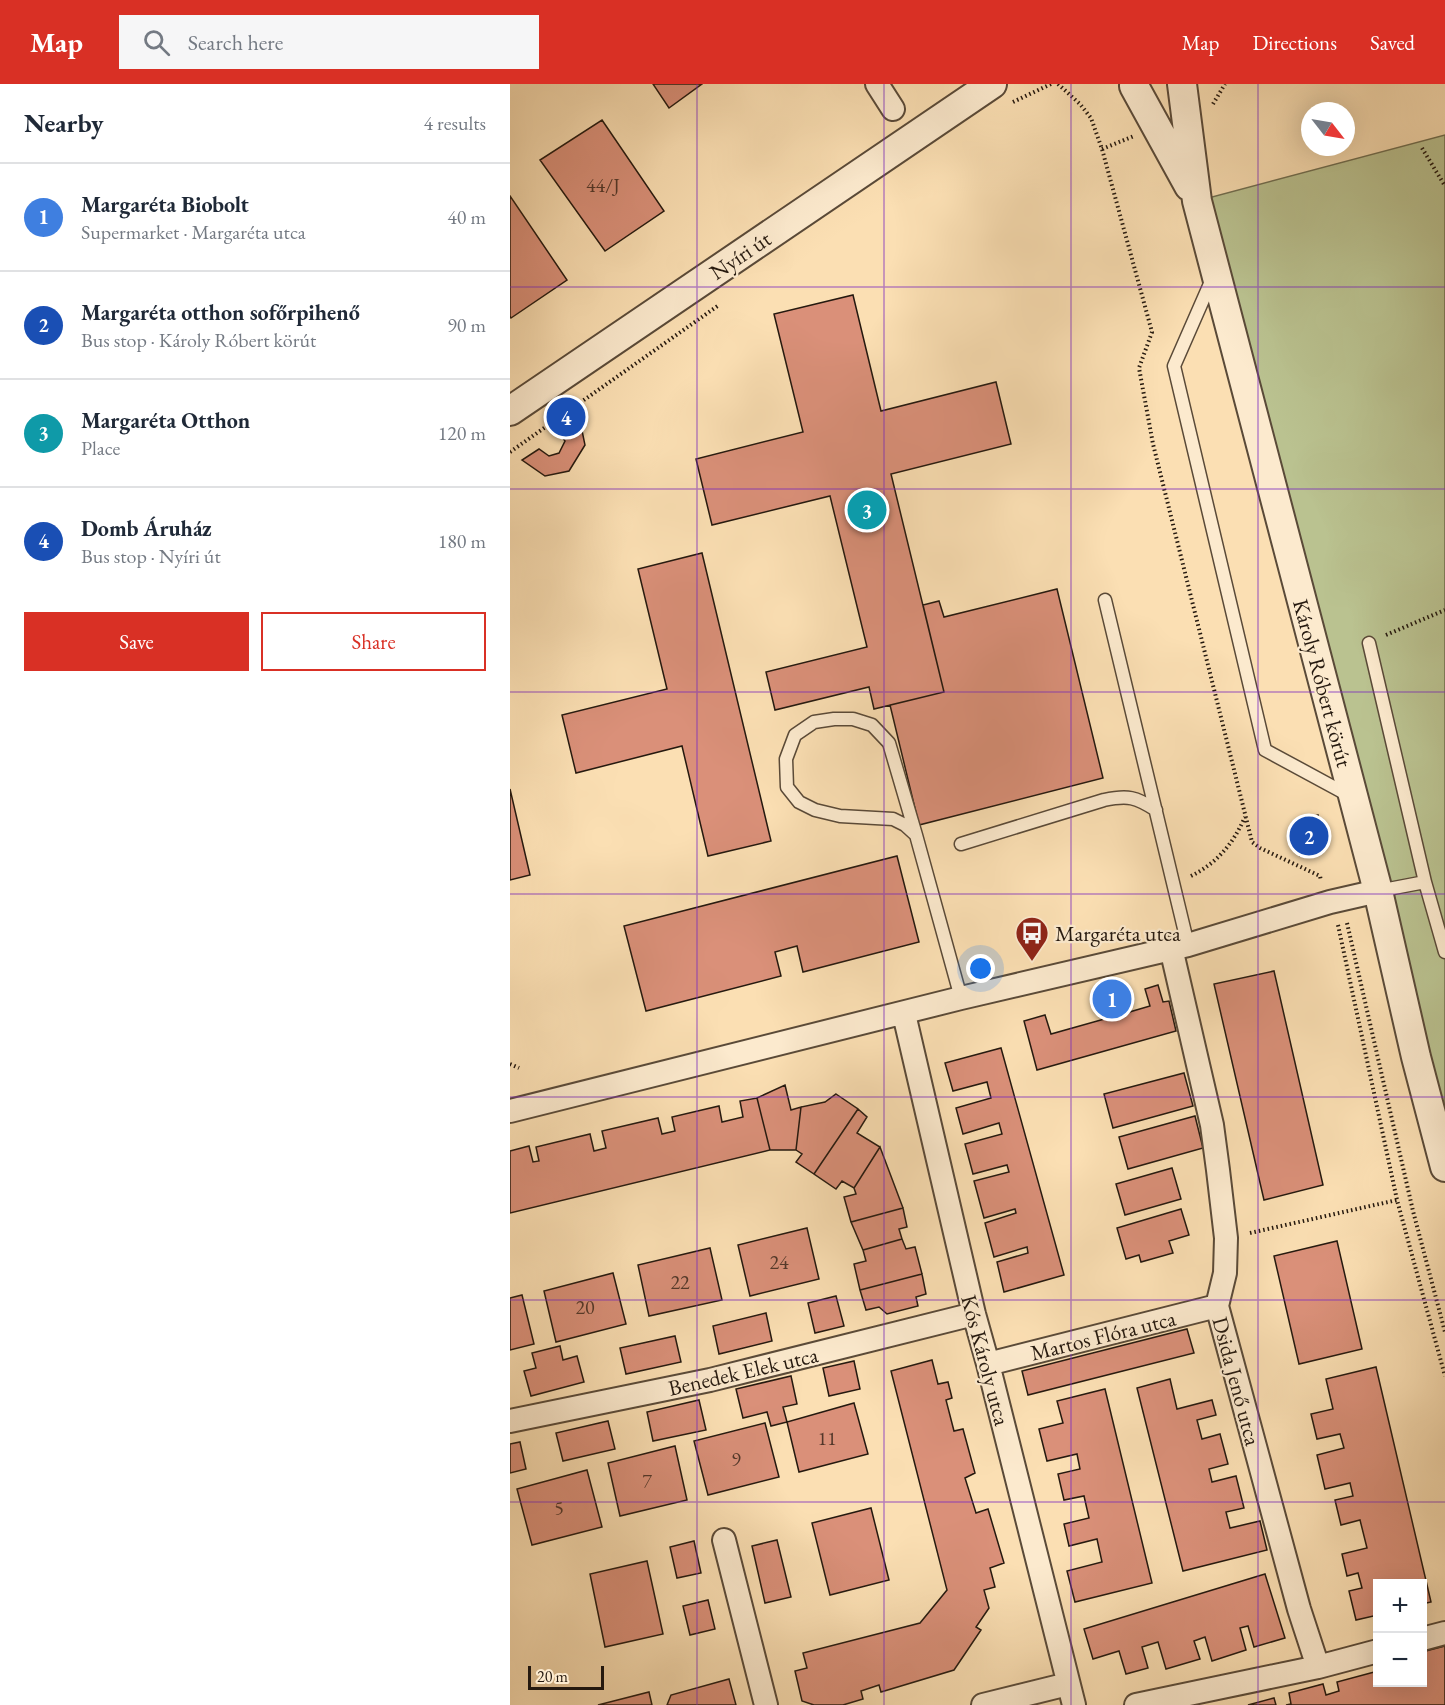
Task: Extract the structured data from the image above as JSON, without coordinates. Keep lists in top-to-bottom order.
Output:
{
  "streets": {
    "street": [
      "Nyíri út",
      "Károly Róbert körút",
      "Martos Flóra utca",
      "Kós Károly utca",
      "Benedek Elek utca",
      "Dsida Jenő utca"
    ]
  },
  "crossings": [
    ["Martos Flóra utca", "Kós Károly utca"],
    ["Martos Flóra utca", "Dsida Jenő utca"],
    ["Kós Károly utca", "Benedek Elek utca"]
  ],
  "places": {
    "bus stop": ["Margaréta utca"]
  },
  "house_numbers": [
    "44/J",
    "24",
    "22",
    "20",
    "11",
    "9",
    "7",
    "5"
  ],
  "scale_bar": "20 m",
  "north": "bottom right",
  "page": {
    "header": "Map",
    "search": "Search here",
    "nav": ["Map", "Directions", "Saved"],
    "heading": ["Nearby", "4 results"],
    "list": [
      {
        "mark": "1",
        "name": "Margaréta Biobolt",
        "note": "Supermarket · Margaréta utca",
        "value": "40 m"
      },
      {
        "mark": "2",
        "name": "Margaréta otthon sofőrpihenő",
        "note": "Bus stop · Károly Róbert körút",
        "value": "90 m"
      },
      {
        "mark": "3",
        "name": "Margaréta Otthon",
        "note": "Place",
        "value": "120 m"
      },
      {
        "mark": "4",
        "name": "Domb Áruház",
        "note": "Bus stop · Nyíri út",
        "value": "180 m"
      }
    ],
    "pins": [
      "4",
      "3",
      "2",
      "1"
    ],
    "buttons": ["Save", "Share"],
    "map_buttons": ["+", "−"],
    "scale": "20 m"
  }
}
